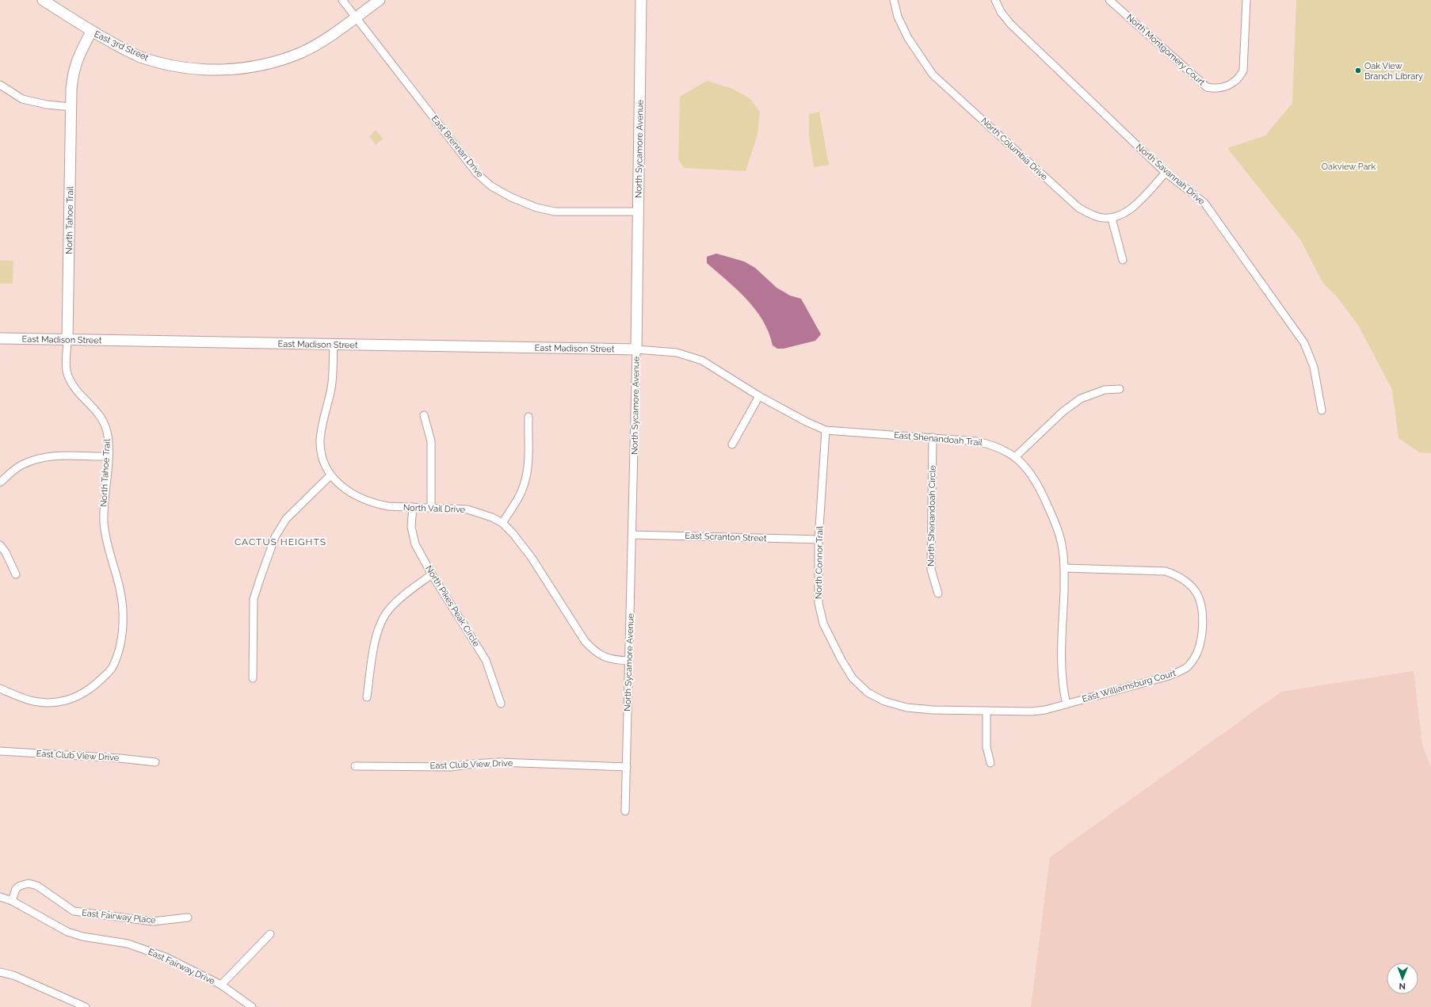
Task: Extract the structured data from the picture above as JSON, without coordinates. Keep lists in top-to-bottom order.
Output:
{
  "streets": {
    "main road": [
      "East 3rd Street",
      "North Sycamore Avenue",
      "North Tahoe Trail",
      "East Madison Street"
    ],
    "street": [
      "North Montgomery Court",
      "East Brennan Drive",
      "North Columbia Drive",
      "North Savannah Drive",
      "East Shenandoah Trail",
      "North Vail Drive",
      "North Shenandoah Circle",
      "East Scranton Street",
      "North Connor Trail",
      "North Pikes Peak Circle",
      "East Williamsburg Court",
      "East Club View Drive",
      "East Fairway Place",
      "East Fairway Drive"
    ]
  },
  "crossings": [
    ["East 3rd Street", "East Brennan Drive"],
    ["East 3rd Street", "North Tahoe Trail"],
    ["East Brennan Drive", "North Sycamore Avenue"],
    ["North Sycamore Avenue", "East Madison Street"],
    ["North Sycamore Avenue", "East Shenandoah Trail"],
    ["North Sycamore Avenue", "North Vail Drive"],
    ["North Sycamore Avenue", "East Scranton Street"],
    ["North Sycamore Avenue", "East Club View Drive"],
    ["North Tahoe Trail", "East Madison Street"],
    ["East Madison Street", "East Shenandoah Trail"],
    ["East Madison Street", "North Vail Drive"],
    ["East Shenandoah Trail", "North Shenandoah Circle"],
    ["East Shenandoah Trail", "North Connor Trail"],
    ["East Shenandoah Trail", "East Williamsburg Court"],
    ["North Vail Drive", "North Pikes Peak Circle"],
    ["East Scranton Street", "North Connor Trail"],
    ["North Connor Trail", "East Williamsburg Court"],
    ["East Fairway Place", "East Fairway Drive"]
  ],
  "districts": ["CACTUS HEIGHTS"],
  "parks": ["Oakview Park"],
  "places": ["Oak View Branch Library"],
  "north": "bottom"
}
